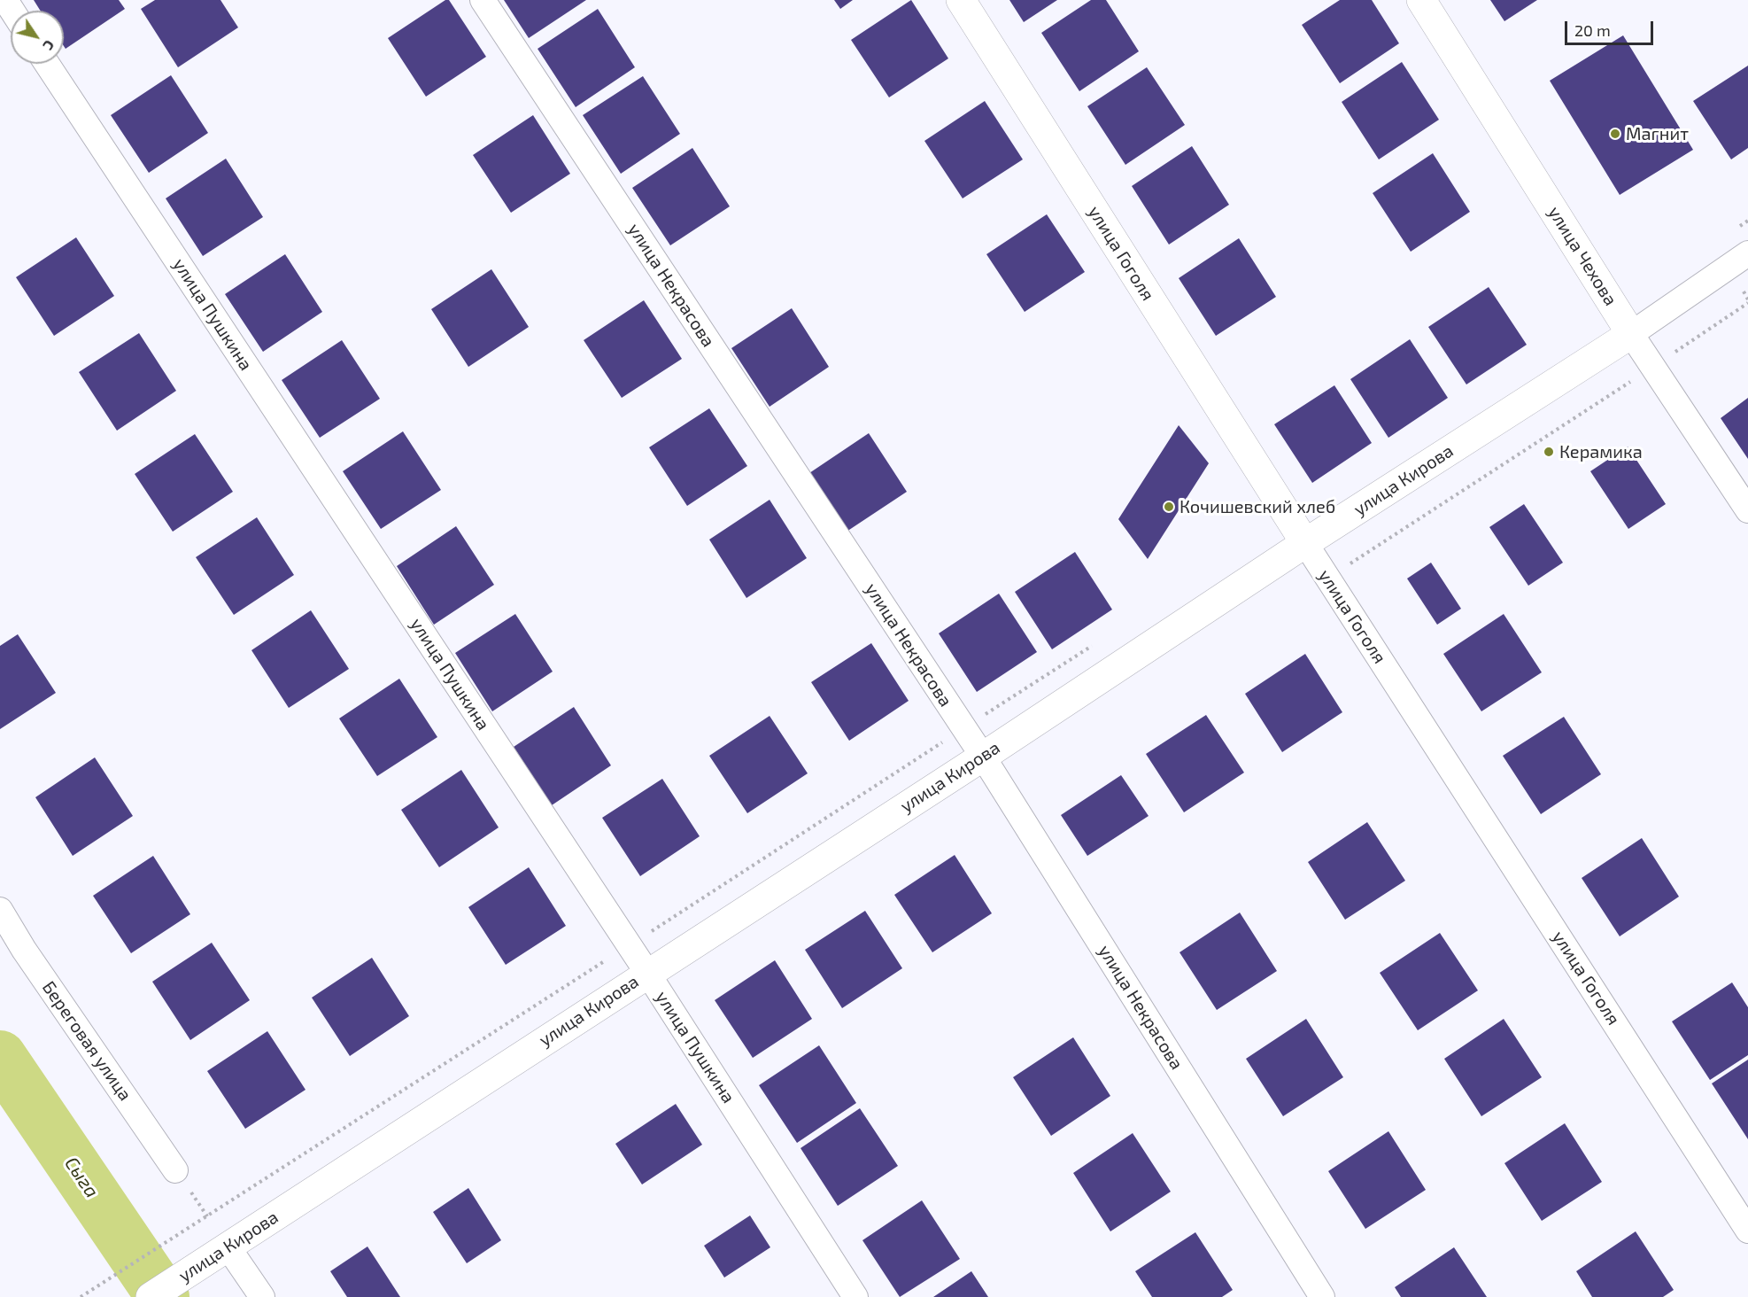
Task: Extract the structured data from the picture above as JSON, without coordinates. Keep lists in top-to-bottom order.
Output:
{
  "streets": {
    "main road": ["улица Гоголя", "улица Чехова", "улица Кирова"],
    "street": ["улица Некрасова", "улица Пушкина", "Береговая улица"]
  },
  "crossings": [
    ["улица Гоголя", "улица Кирова"],
    ["улица Чехова", "улица Кирова"],
    ["улица Некрасова", "улица Кирова"],
    ["улица Пушкина", "улица Кирова"]
  ],
  "water": ["Сыга"],
  "places": ["Магнит", "Керамика", "Кочишевский хлеб"],
  "scale_bar": "20 m",
  "north": "bottom right"
}
